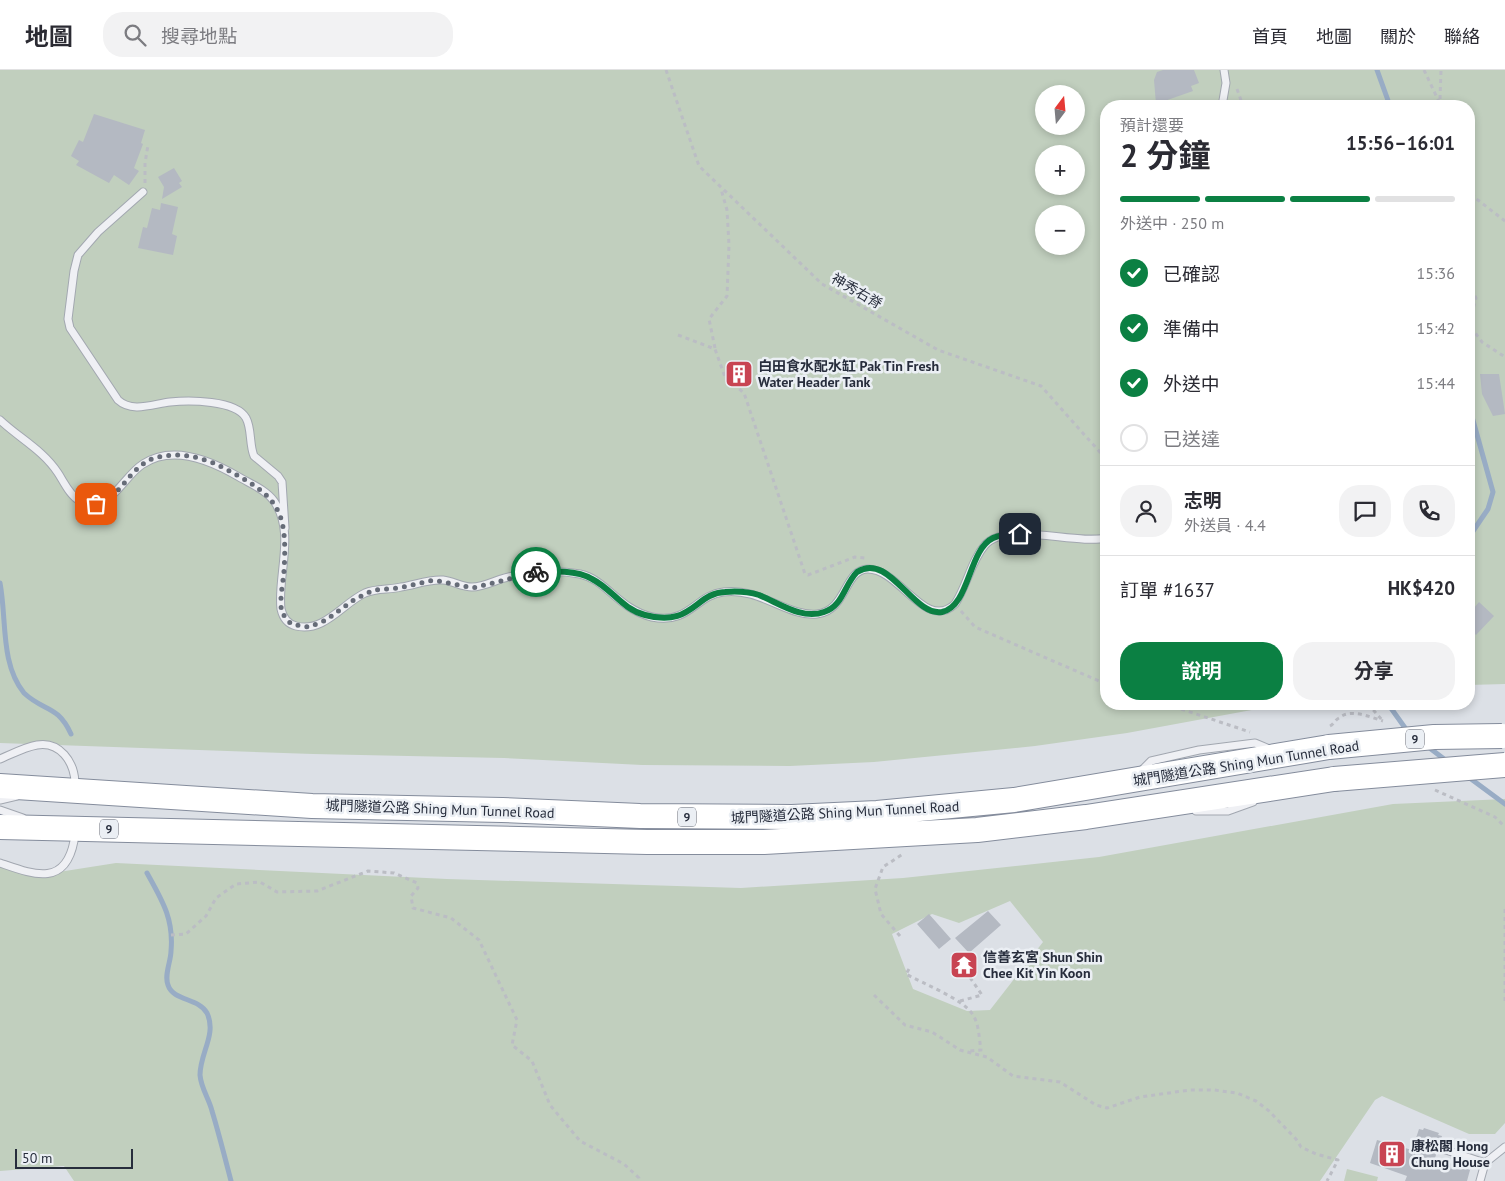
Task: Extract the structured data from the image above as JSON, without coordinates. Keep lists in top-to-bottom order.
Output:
{
  "streets": {
    "highway": ["9", "城門隧道公路 Shing Mun Tunnel Road"],
    "path": ["神秀右脊"]
  },
  "places": {
    "building": ["白田食水配水缸 Pak Tin Fresh Water Header Tank", "康松閣 Hong Chung House"],
    "temple": ["信善玄宮 Shun Shin Chee Kit Yin Koon"]
  },
  "scale_bar": "50 m",
  "north": "top",
  "page": {
    "header": "地圖",
    "search": "搜尋地點",
    "nav": [
      "首頁",
      "地圖",
      "關於",
      "聯絡"
    ],
    "map_buttons": ["+", "−"],
    "heading": ["2 分鐘", "預計還要", "15:56–16:01"],
    "panel": [
      "志明",
      "外送員 · 4.4",
      "訂單 #1637",
      "HK$420"
    ],
    "bar": "外送中 · 250 m",
    "list": [
      ["已確認", "15:36"],
      ["準備中", "15:42"],
      ["外送中", "15:44"],
      "已送達"
    ],
    "buttons": ["說明", "分享"],
    "scale": "50 m"
  }
}
